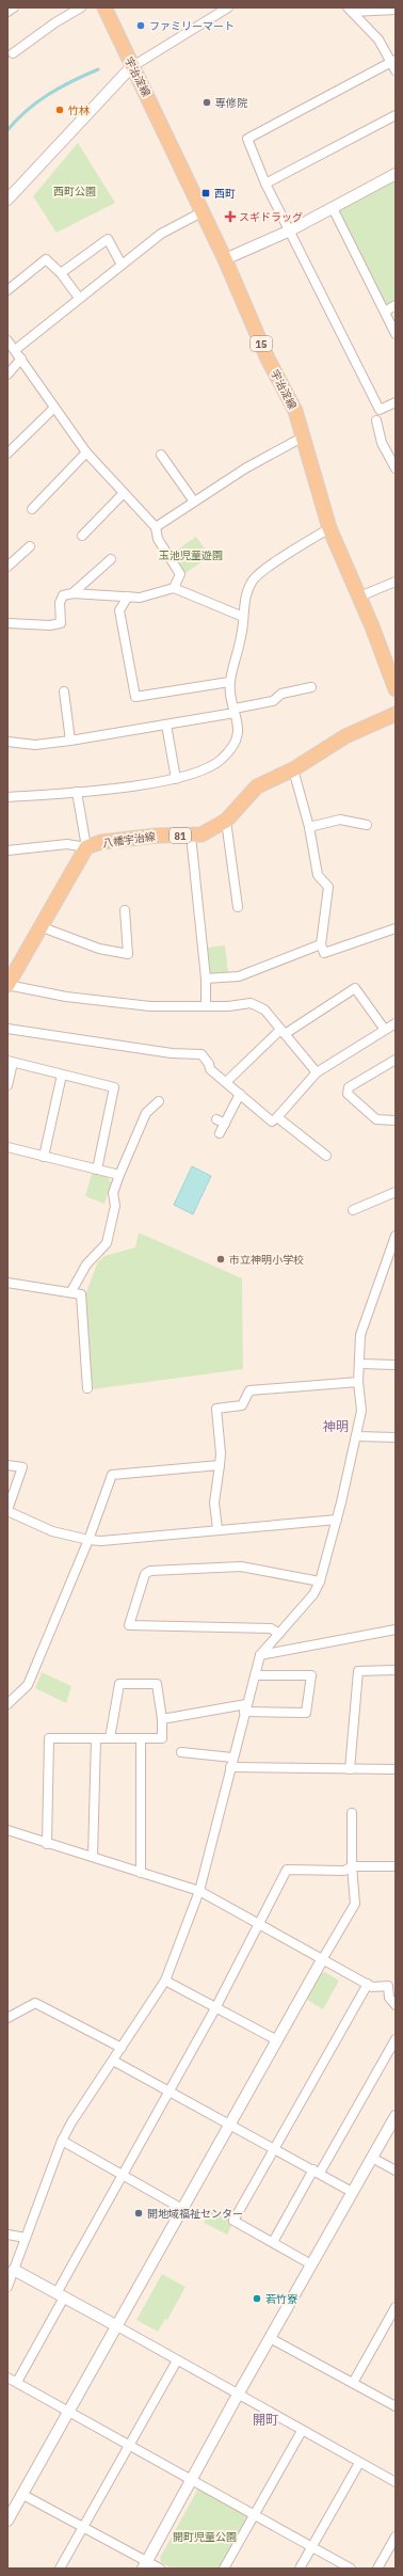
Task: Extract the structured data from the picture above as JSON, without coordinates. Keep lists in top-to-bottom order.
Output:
{
  "streets": {
    "main road": [
      "宇治淀線",
      "15",
      "81",
      "八幡宇治線"
    ]
  },
  "districts": ["神明", "開町"],
  "parks": ["西町公園", "玉池児童遊園", "開町児童公園"],
  "places": {
    "other": [
      "ファミリーマート",
      "専修院",
      "竹林",
      "市立神明小学校",
      "開地域福祉センター",
      "若竹寮"
    ],
    "transit": ["西町"],
    "health": ["スギドラッグ"]
  }
}
